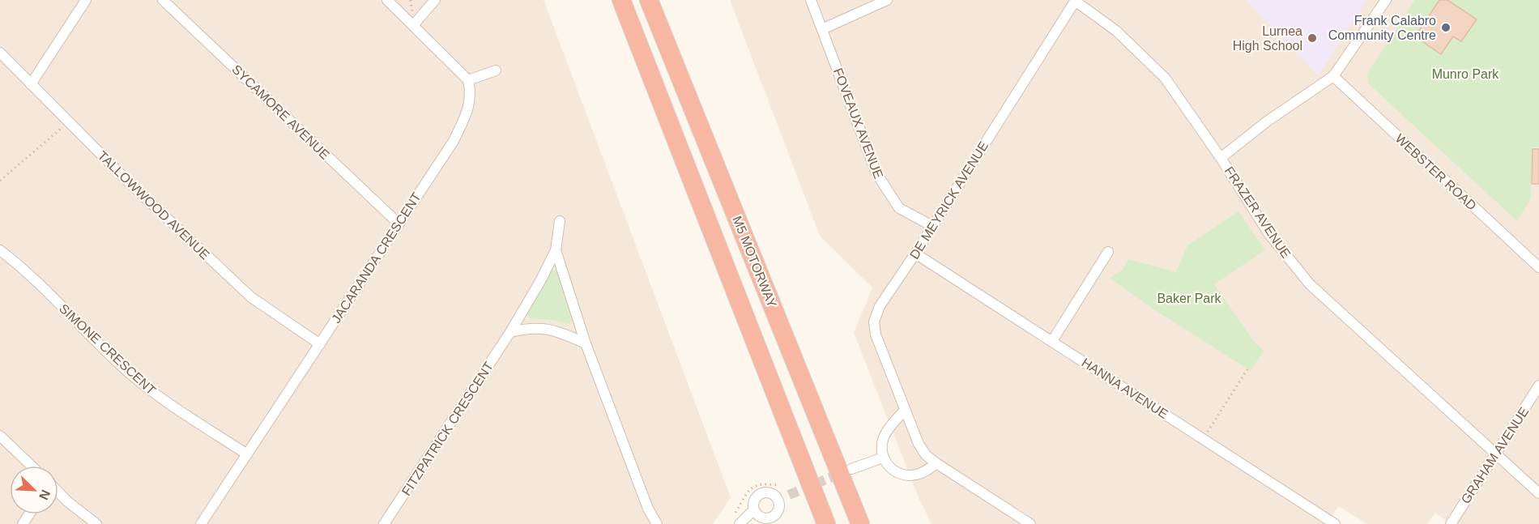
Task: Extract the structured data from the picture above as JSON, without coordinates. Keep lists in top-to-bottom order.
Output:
{
  "streets": {
    "highway": ["M5 MOTORWAY"],
    "street": [
      "SYCAMORE AVENUE",
      "FOVEAUX AVENUE",
      "WEBSTER ROAD",
      "DE MEYRICK AVENUE",
      "TALLOWWOOD AVENUE",
      "FRAZER AVENUE",
      "JACARANDA CRESCENT",
      "SIMONE CRESCENT",
      "HANNA AVENUE",
      "FITZPATRICK CRESCENT",
      "GRAHAM AVENUE"
    ]
  },
  "crossings": [
    ["SYCAMORE AVENUE", "JACARANDA CRESCENT"],
    ["FOVEAUX AVENUE", "DE MEYRICK AVENUE"],
    ["DE MEYRICK AVENUE", "FRAZER AVENUE"],
    ["DE MEYRICK AVENUE", "HANNA AVENUE"],
    ["TALLOWWOOD AVENUE", "JACARANDA CRESCENT"],
    ["FRAZER AVENUE", "GRAHAM AVENUE"],
    ["JACARANDA CRESCENT", "SIMONE CRESCENT"]
  ],
  "parks": ["Munro Park", "Baker Park"],
  "places": ["Frank Calabro Community Centre", "Lurnea High School"],
  "north": "bottom right"
}
